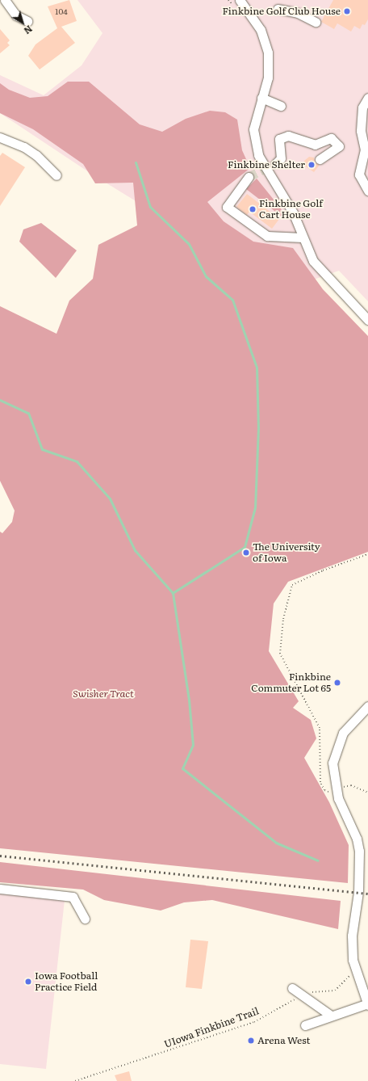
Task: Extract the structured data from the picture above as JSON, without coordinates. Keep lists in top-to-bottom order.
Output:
{
  "streets": {
    "path": ["UIowa Finkbine Trail"]
  },
  "parks": ["Swisher Tract"],
  "places": [
    "Finkbine Golf Club House",
    "Finkbine Shelter",
    "Finkbine Golf Cart House",
    "The University of Iowa",
    "Finkbine Commuter Lot 65",
    "Iowa Football Practice Field",
    "Arena West"
  ],
  "house_numbers": ["104"],
  "north": "bottom right"
}
